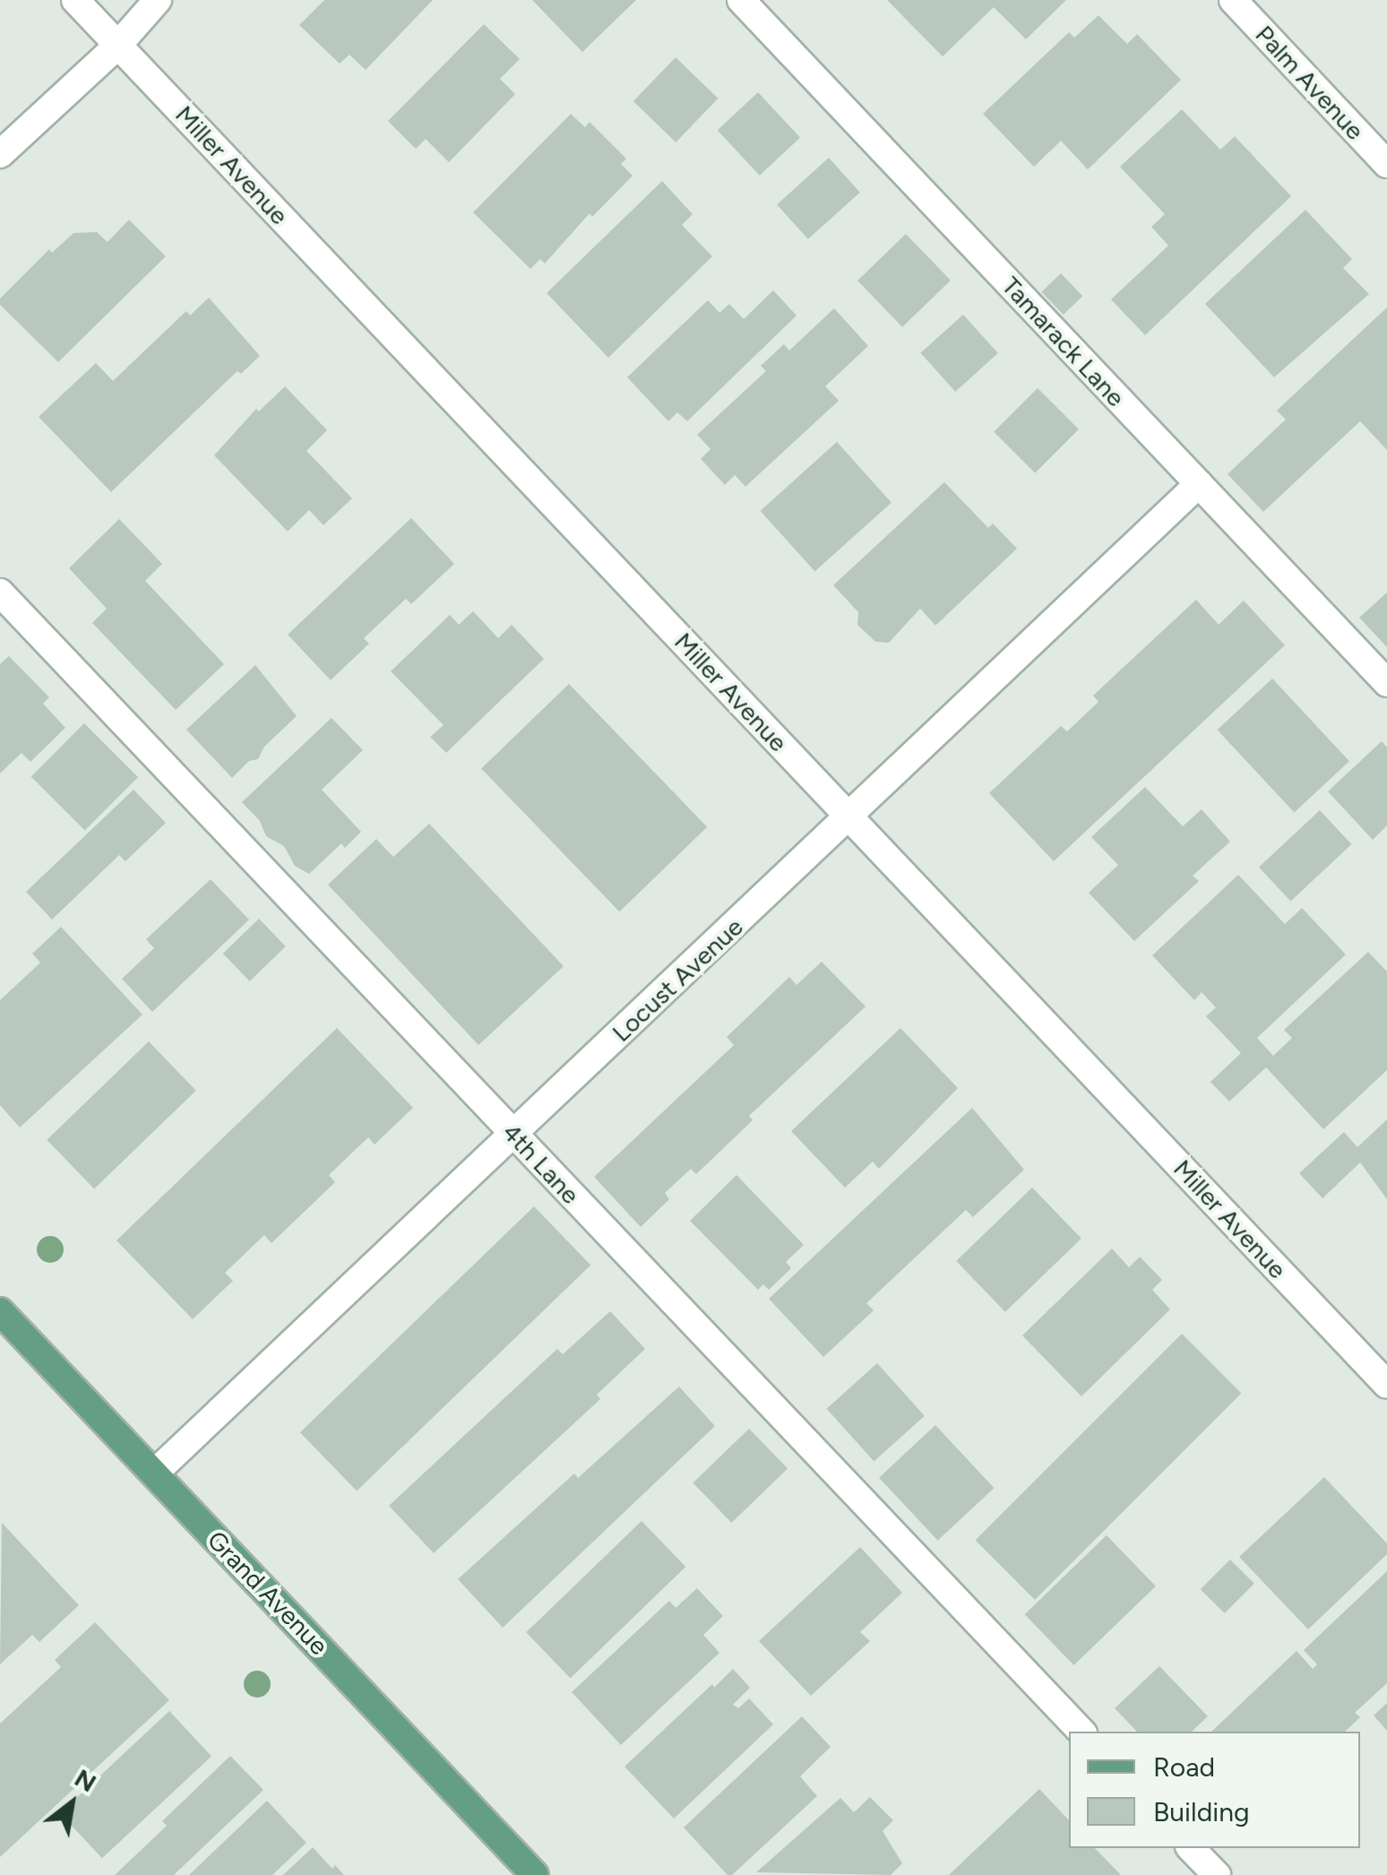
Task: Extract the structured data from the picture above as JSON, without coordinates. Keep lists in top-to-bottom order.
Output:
{
  "streets": {
    "main road": ["Grand Avenue"],
    "street": [
      "Palm Avenue",
      "Miller Avenue",
      "Tamarack Lane",
      "Locust Avenue",
      "4th Lane"
    ]
  },
  "crossings": [
    ["Miller Avenue", "Locust Avenue"],
    ["Tamarack Lane", "Locust Avenue"],
    ["Locust Avenue", "4th Lane"],
    ["Locust Avenue", "Grand Avenue"]
  ],
  "legend": ["Road", "Building"],
  "north": "top right"
}
